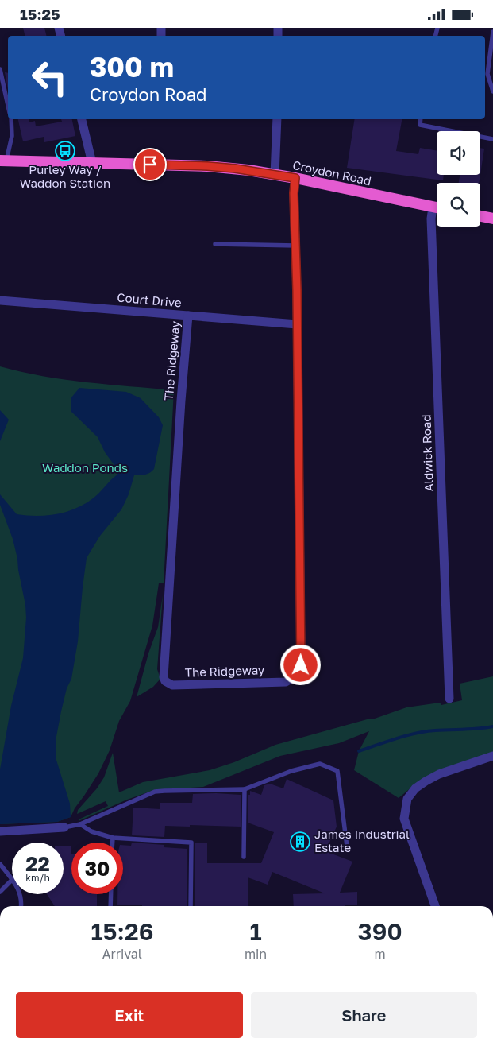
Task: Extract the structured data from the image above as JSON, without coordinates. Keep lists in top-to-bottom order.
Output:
{
  "streets": {
    "highway": ["Croydon Road"],
    "street": ["Court Drive", "The Ridgeway", "Aldwick Road"]
  },
  "crossings": [
    ["Croydon Road", "The Ridgeway"],
    ["Court Drive", "The Ridgeway"]
  ],
  "parks": ["Waddon Ponds"],
  "places": {
    "bus stop": ["Purley Way / Waddon Station"],
    "building": ["James Industrial Estate"]
  },
  "page": {
    "status": "15:25",
    "turn": ["300 m", "Croydon Road"],
    "speed": "22 km/h",
    "limit": "30",
    "eta": [
      "15:26",
      "Arrival",
      "1",
      "min",
      "390",
      "m"
    ],
    "buttons": ["Exit", "Share"]
  }
}
